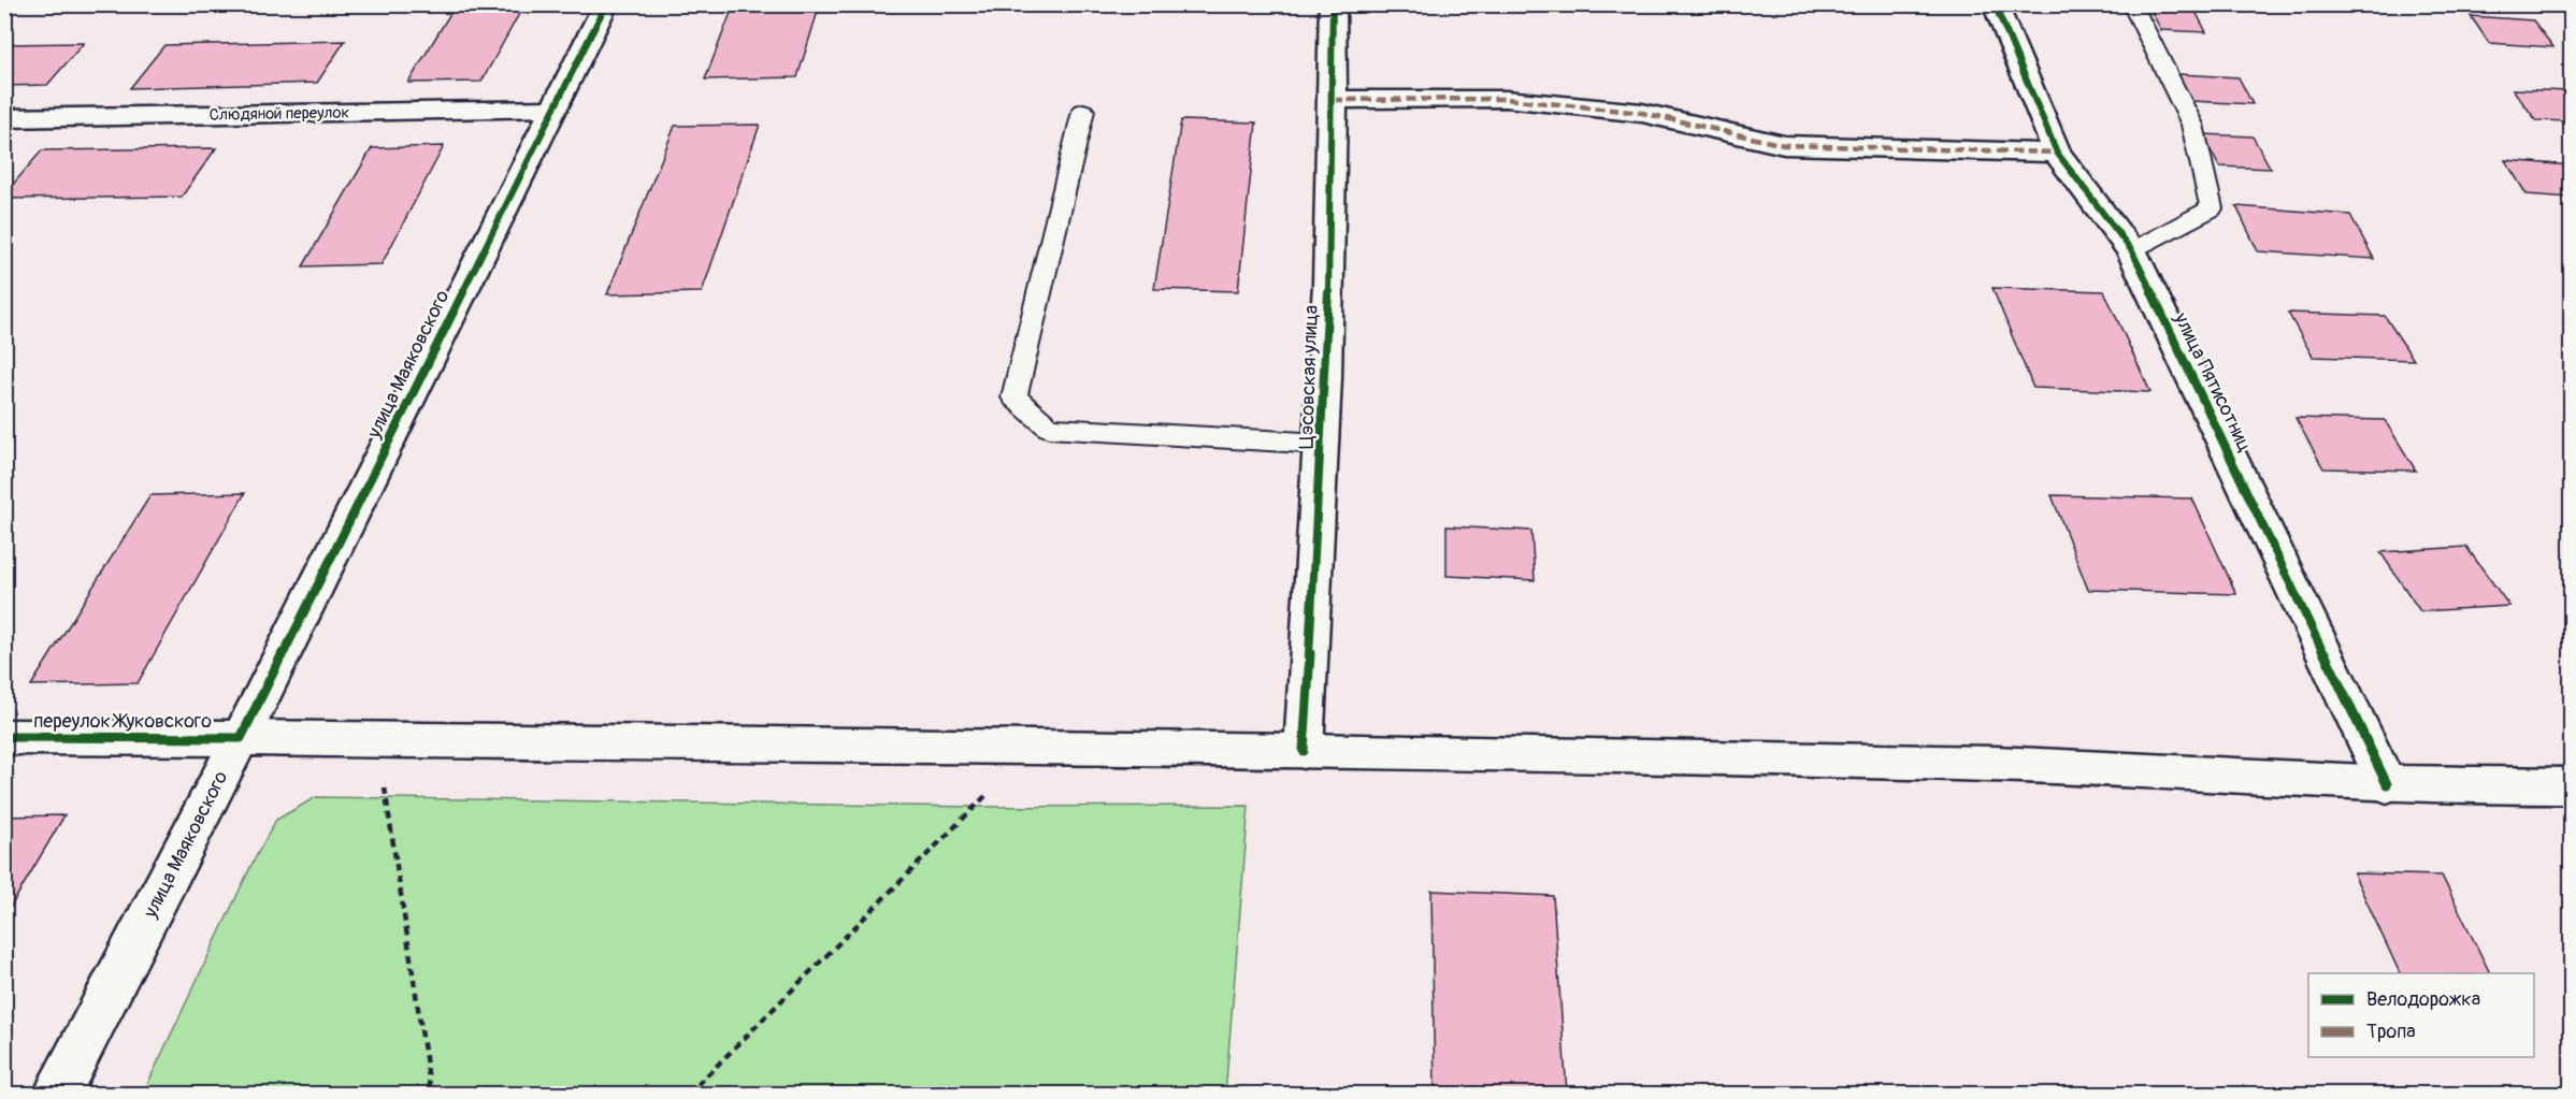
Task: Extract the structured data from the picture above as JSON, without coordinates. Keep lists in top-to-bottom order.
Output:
{
  "streets": {
    "street": [
      "Слюдяной переулок",
      "улица Маяковского",
      "Цэсовская улица",
      "улица Пятисотниц",
      "переулок Жуковского"
    ]
  },
  "crossings": [
    ["Слюдяной переулок", "улица Маяковского"],
    ["улица Маяковского", "переулок Жуковского"],
    ["Цэсовская улица", "переулок Жуковского"],
    ["улица Пятисотниц", "переулок Жуковского"]
  ],
  "legend": ["Велодорожка", "Тропа"]
}
